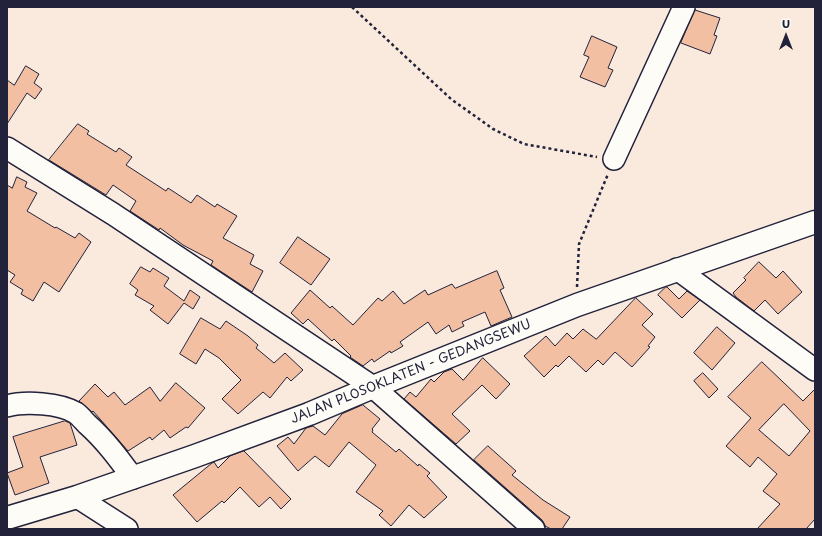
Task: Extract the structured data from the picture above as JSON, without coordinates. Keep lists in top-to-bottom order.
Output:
{
  "streets": {
    "main road": ["JALAN PLOSOKLATEN - GEDANGSEWU"]
  },
  "north": "top"
}
